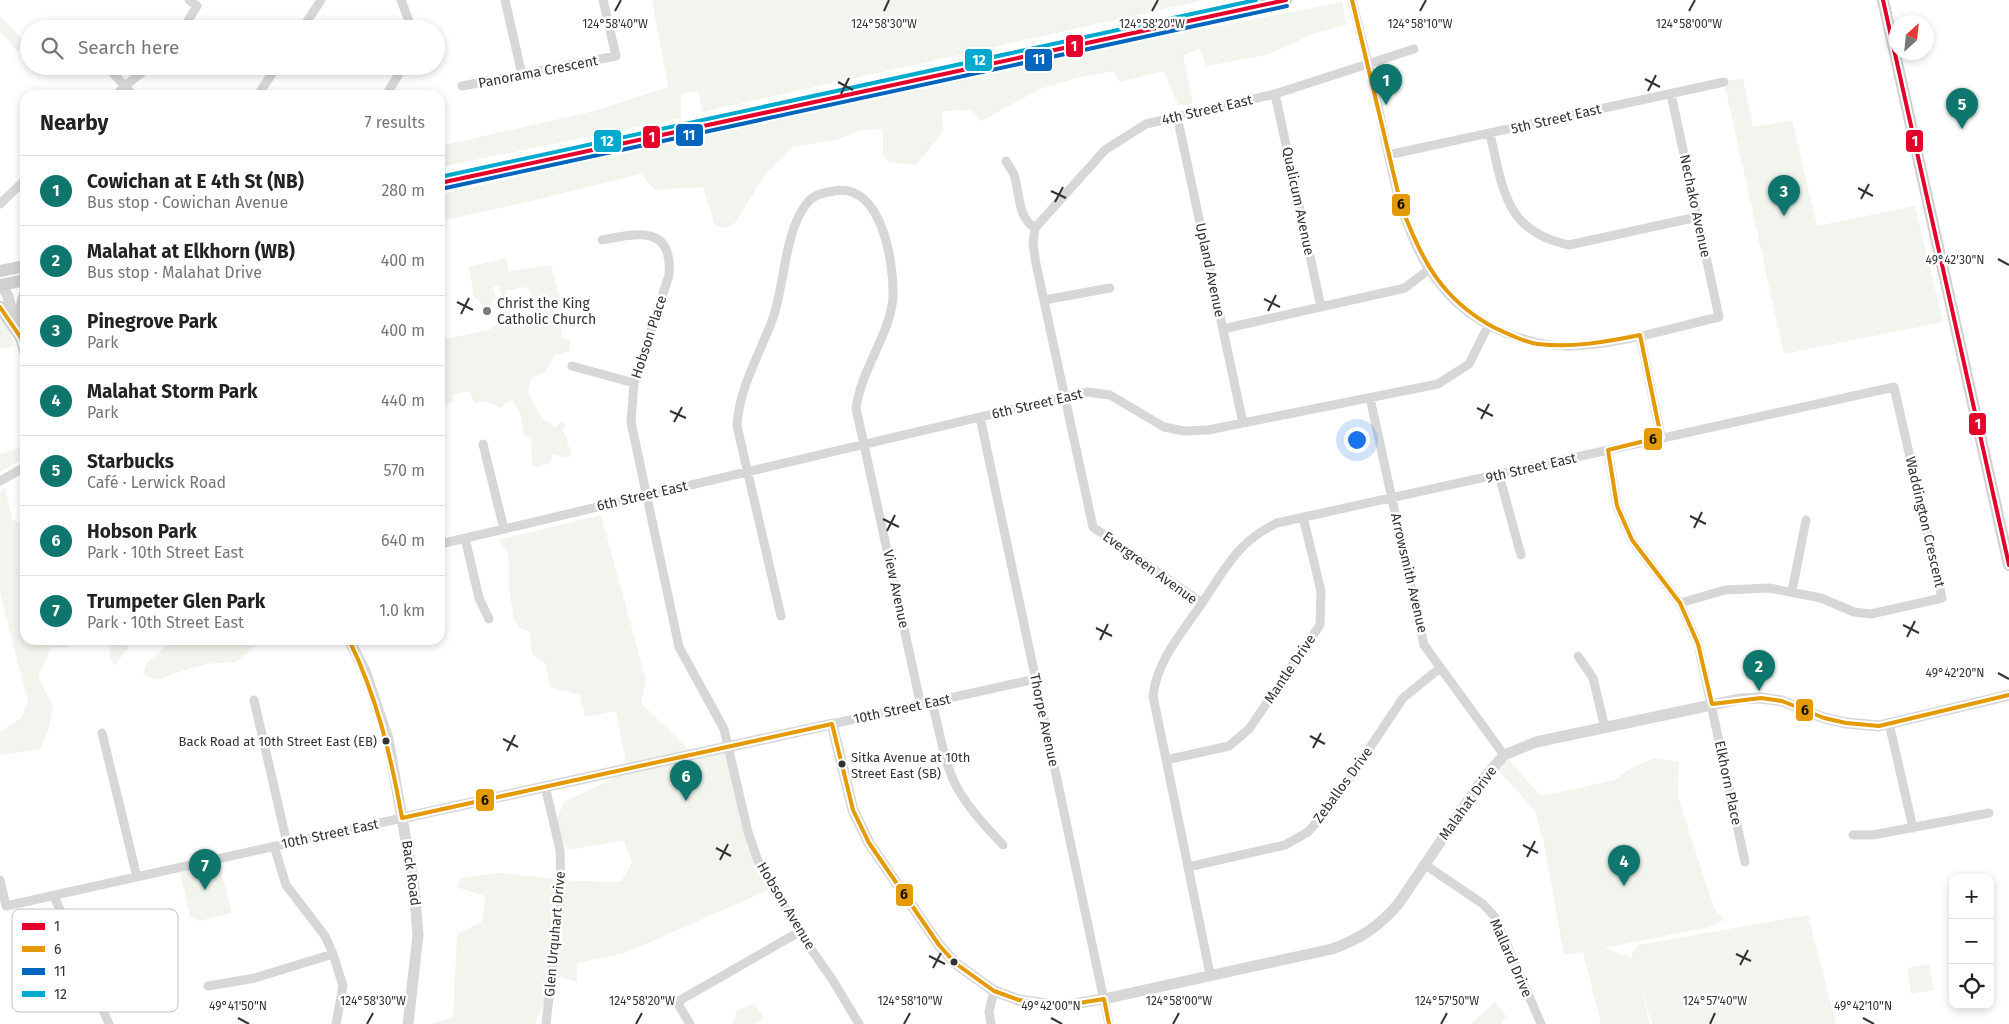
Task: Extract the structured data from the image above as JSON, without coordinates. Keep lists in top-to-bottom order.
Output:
{
  "streets": {
    "street": [
      "Panorama Crescent",
      "4th Street East",
      "5th Street East",
      "Qualicum Avenue",
      "Nechako Avenue",
      "Upland Avenue",
      "Hobson Place",
      "6th Street East",
      "9th Street East",
      "Waddington Crescent",
      "Evergreen Avenue",
      "Arrowsmith Avenue",
      "View Avenue",
      "Mantle Drive",
      "10th Street East",
      "Thorpe Avenue",
      "Elkhorn Place",
      "Zeballos Drive",
      "Malahat Drive",
      "Back Road",
      "Hobson Avenue",
      "Glen Urquhart Drive",
      "Mallard Drive"
    ]
  },
  "crossings": [
    ["4th Street East", "Qualicum Avenue"],
    ["4th Street East", "Upland Avenue"],
    ["4th Street East", "Evergreen Avenue"],
    ["5th Street East", "Nechako Avenue"],
    ["Upland Avenue", "6th Street East"],
    ["Hobson Place", "6th Street East"],
    ["Hobson Place", "Hobson Avenue"],
    ["6th Street East", "Evergreen Avenue"],
    ["6th Street East", "Arrowsmith Avenue"],
    ["6th Street East", "View Avenue"],
    ["6th Street East", "Thorpe Avenue"],
    ["6th Street East", "Hobson Avenue"],
    ["9th Street East", "Waddington Crescent"],
    ["9th Street East", "Evergreen Avenue"],
    ["9th Street East", "Arrowsmith Avenue"],
    ["9th Street East", "Mantle Drive"],
    ["9th Street East", "Elkhorn Place"],
    ["Waddington Crescent", "Elkhorn Place"],
    ["Evergreen Avenue", "Mantle Drive"],
    ["Evergreen Avenue", "Zeballos Drive"],
    ["Evergreen Avenue", "Malahat Drive"],
    ["Arrowsmith Avenue", "Zeballos Drive"],
    ["Arrowsmith Avenue", "Malahat Drive"],
    ["View Avenue", "10th Street East"],
    ["10th Street East", "Thorpe Avenue"],
    ["10th Street East", "Malahat Drive"],
    ["10th Street East", "Back Road"],
    ["10th Street East", "Hobson Avenue"],
    ["10th Street East", "Glen Urquhart Drive"],
    ["Thorpe Avenue", "Malahat Drive"],
    ["Elkhorn Place", "Malahat Drive"],
    ["Malahat Drive", "Mallard Drive"]
  ],
  "places": ["Christ the King Catholic Church", "Back Road at 10th Street East (EB)", "Sitka Avenue at 10th Street East (SB)"],
  "lines": [
    "transit line 1",
    "transit line 6",
    "transit line 12",
    "transit line 11"
  ],
  "legend": [
    "1",
    "6",
    "11",
    "12"
  ],
  "north": "top right",
  "page": {
    "search": "Search here",
    "pins": [
      "1",
      "5",
      "3",
      "2",
      "6",
      "4",
      "7"
    ],
    "heading": ["Nearby", "7 results"],
    "list": [
      {
        "mark": "1",
        "name": "Cowichan at E 4th St (NB)",
        "note": "Bus stop · Cowichan Avenue",
        "value": "280 m"
      },
      {
        "mark": "2",
        "name": "Malahat at Elkhorn (WB)",
        "note": "Bus stop · Malahat Drive",
        "value": "400 m"
      },
      {
        "mark": "3",
        "name": "Pinegrove Park",
        "note": "Park",
        "value": "400 m"
      },
      {
        "mark": "4",
        "name": "Malahat Storm Park",
        "note": "Park",
        "value": "440 m"
      },
      {
        "mark": "5",
        "name": "Starbucks",
        "note": "Café · Lerwick Road",
        "value": "570 m"
      },
      {
        "mark": "6",
        "name": "Hobson Park",
        "note": "Park · 10th Street East",
        "value": "640 m"
      },
      {
        "mark": "7",
        "name": "Trumpeter Glen Park",
        "note": "Park · 10th Street East",
        "value": "1.0 km"
      }
    ],
    "map_buttons": ["+", "−"]
  },
  "coordinates": [
    "124°58'40\"W",
    "124°58'30\"W",
    "124°58'20\"W",
    "124°58'10\"W",
    "124°58'00\"W",
    "49°42'30\"N",
    "49°42'20\"N",
    "124°57'50\"W",
    "124°57'40\"W",
    "49°42'00\"N",
    "49°41'50\"N",
    "49°42'10\"N"
  ]
}
